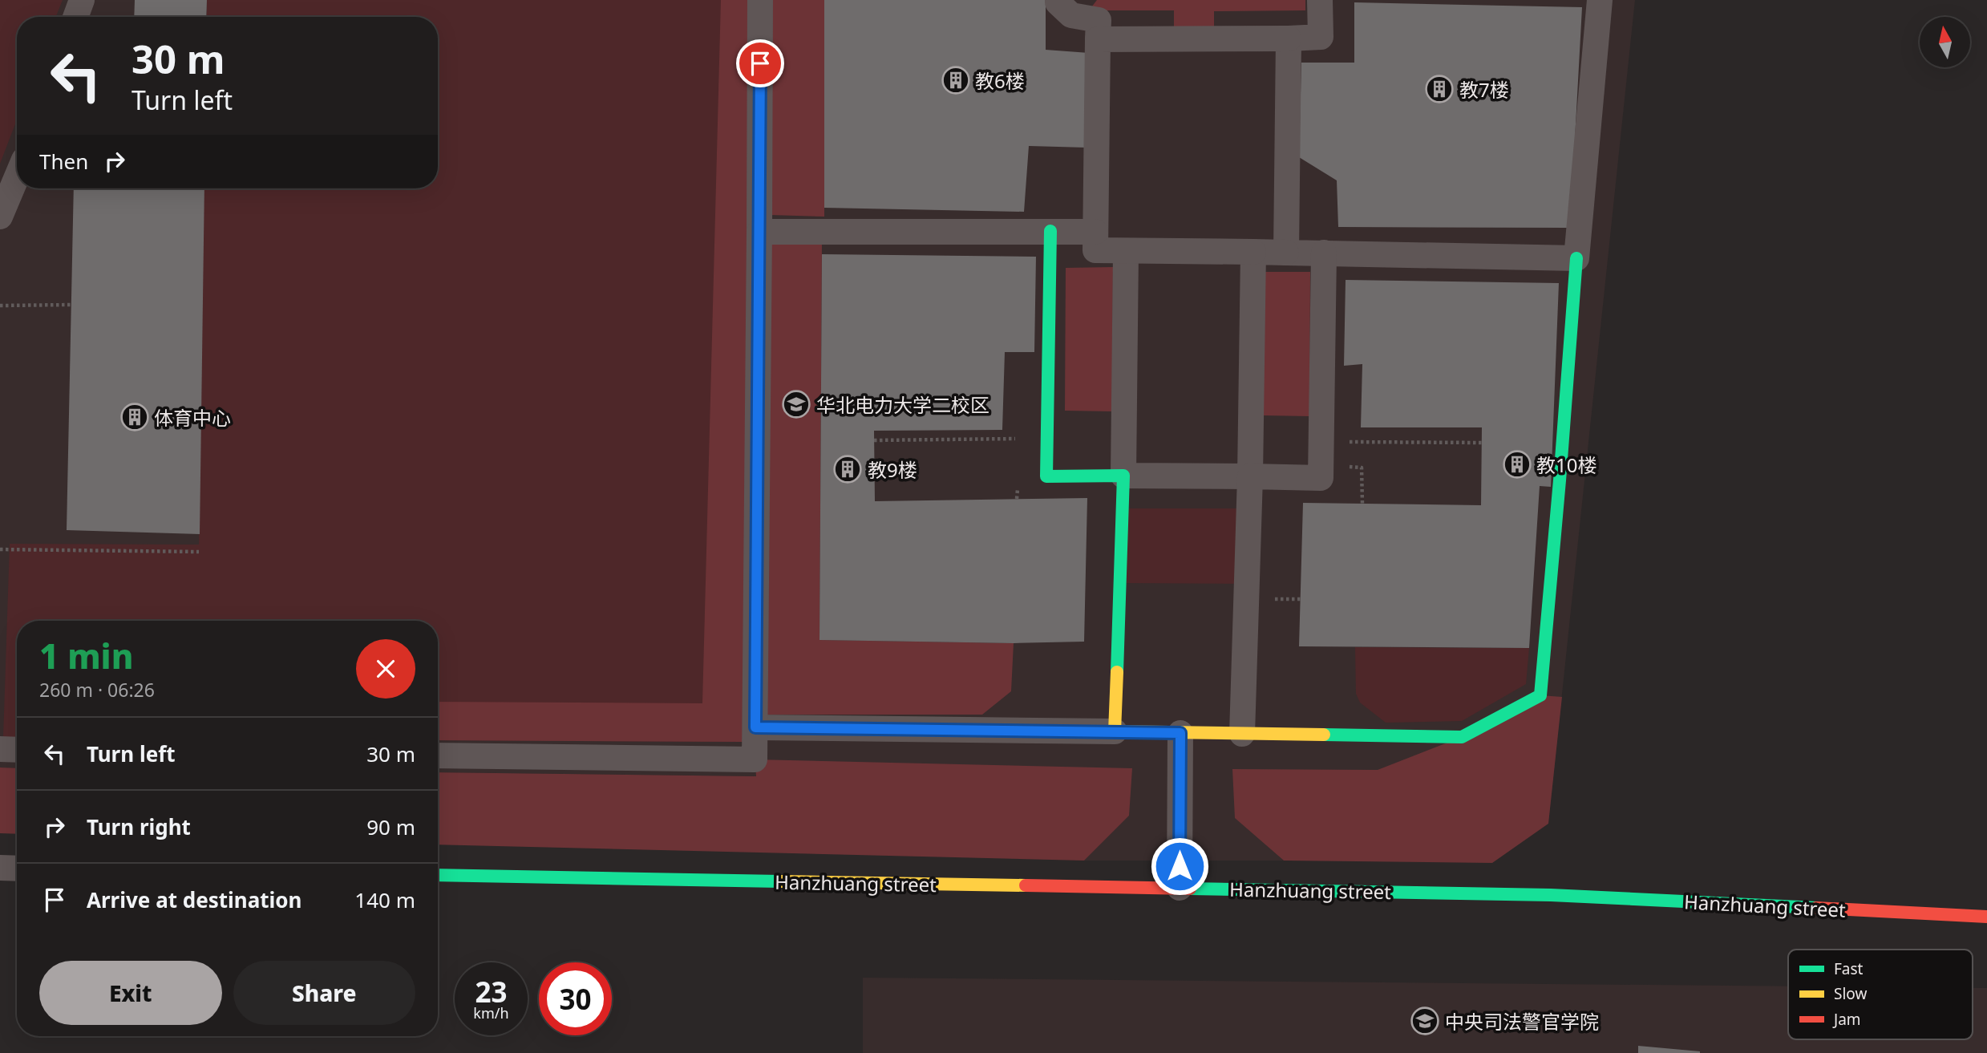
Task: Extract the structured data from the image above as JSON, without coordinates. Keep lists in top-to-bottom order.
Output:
{
  "streets": {
    "street": ["Hanzhuang street"]
  },
  "places": {
    "building": [
      "教6楼",
      "教7楼",
      "体育中心",
      "教10楼",
      "教9楼"
    ],
    "school or university": ["华北电力大学二校区", "中央司法警官学院"]
  },
  "legend": ["Fast", "Slow", "Jam"],
  "north": "top",
  "page": {
    "turn": ["30 m", "Turn left"],
    "then": "Then",
    "heading": ["1 min", "260 m · 06:26"],
    "list": [
      {
        "name": "Turn left",
        "value": "30 m"
      },
      {
        "name": "Turn right",
        "value": "90 m"
      },
      {
        "name": "Arrive at destination",
        "value": "140 m"
      }
    ],
    "buttons": ["Exit", "Share"],
    "speed": "23 km/h",
    "limit": "30"
  }
}
